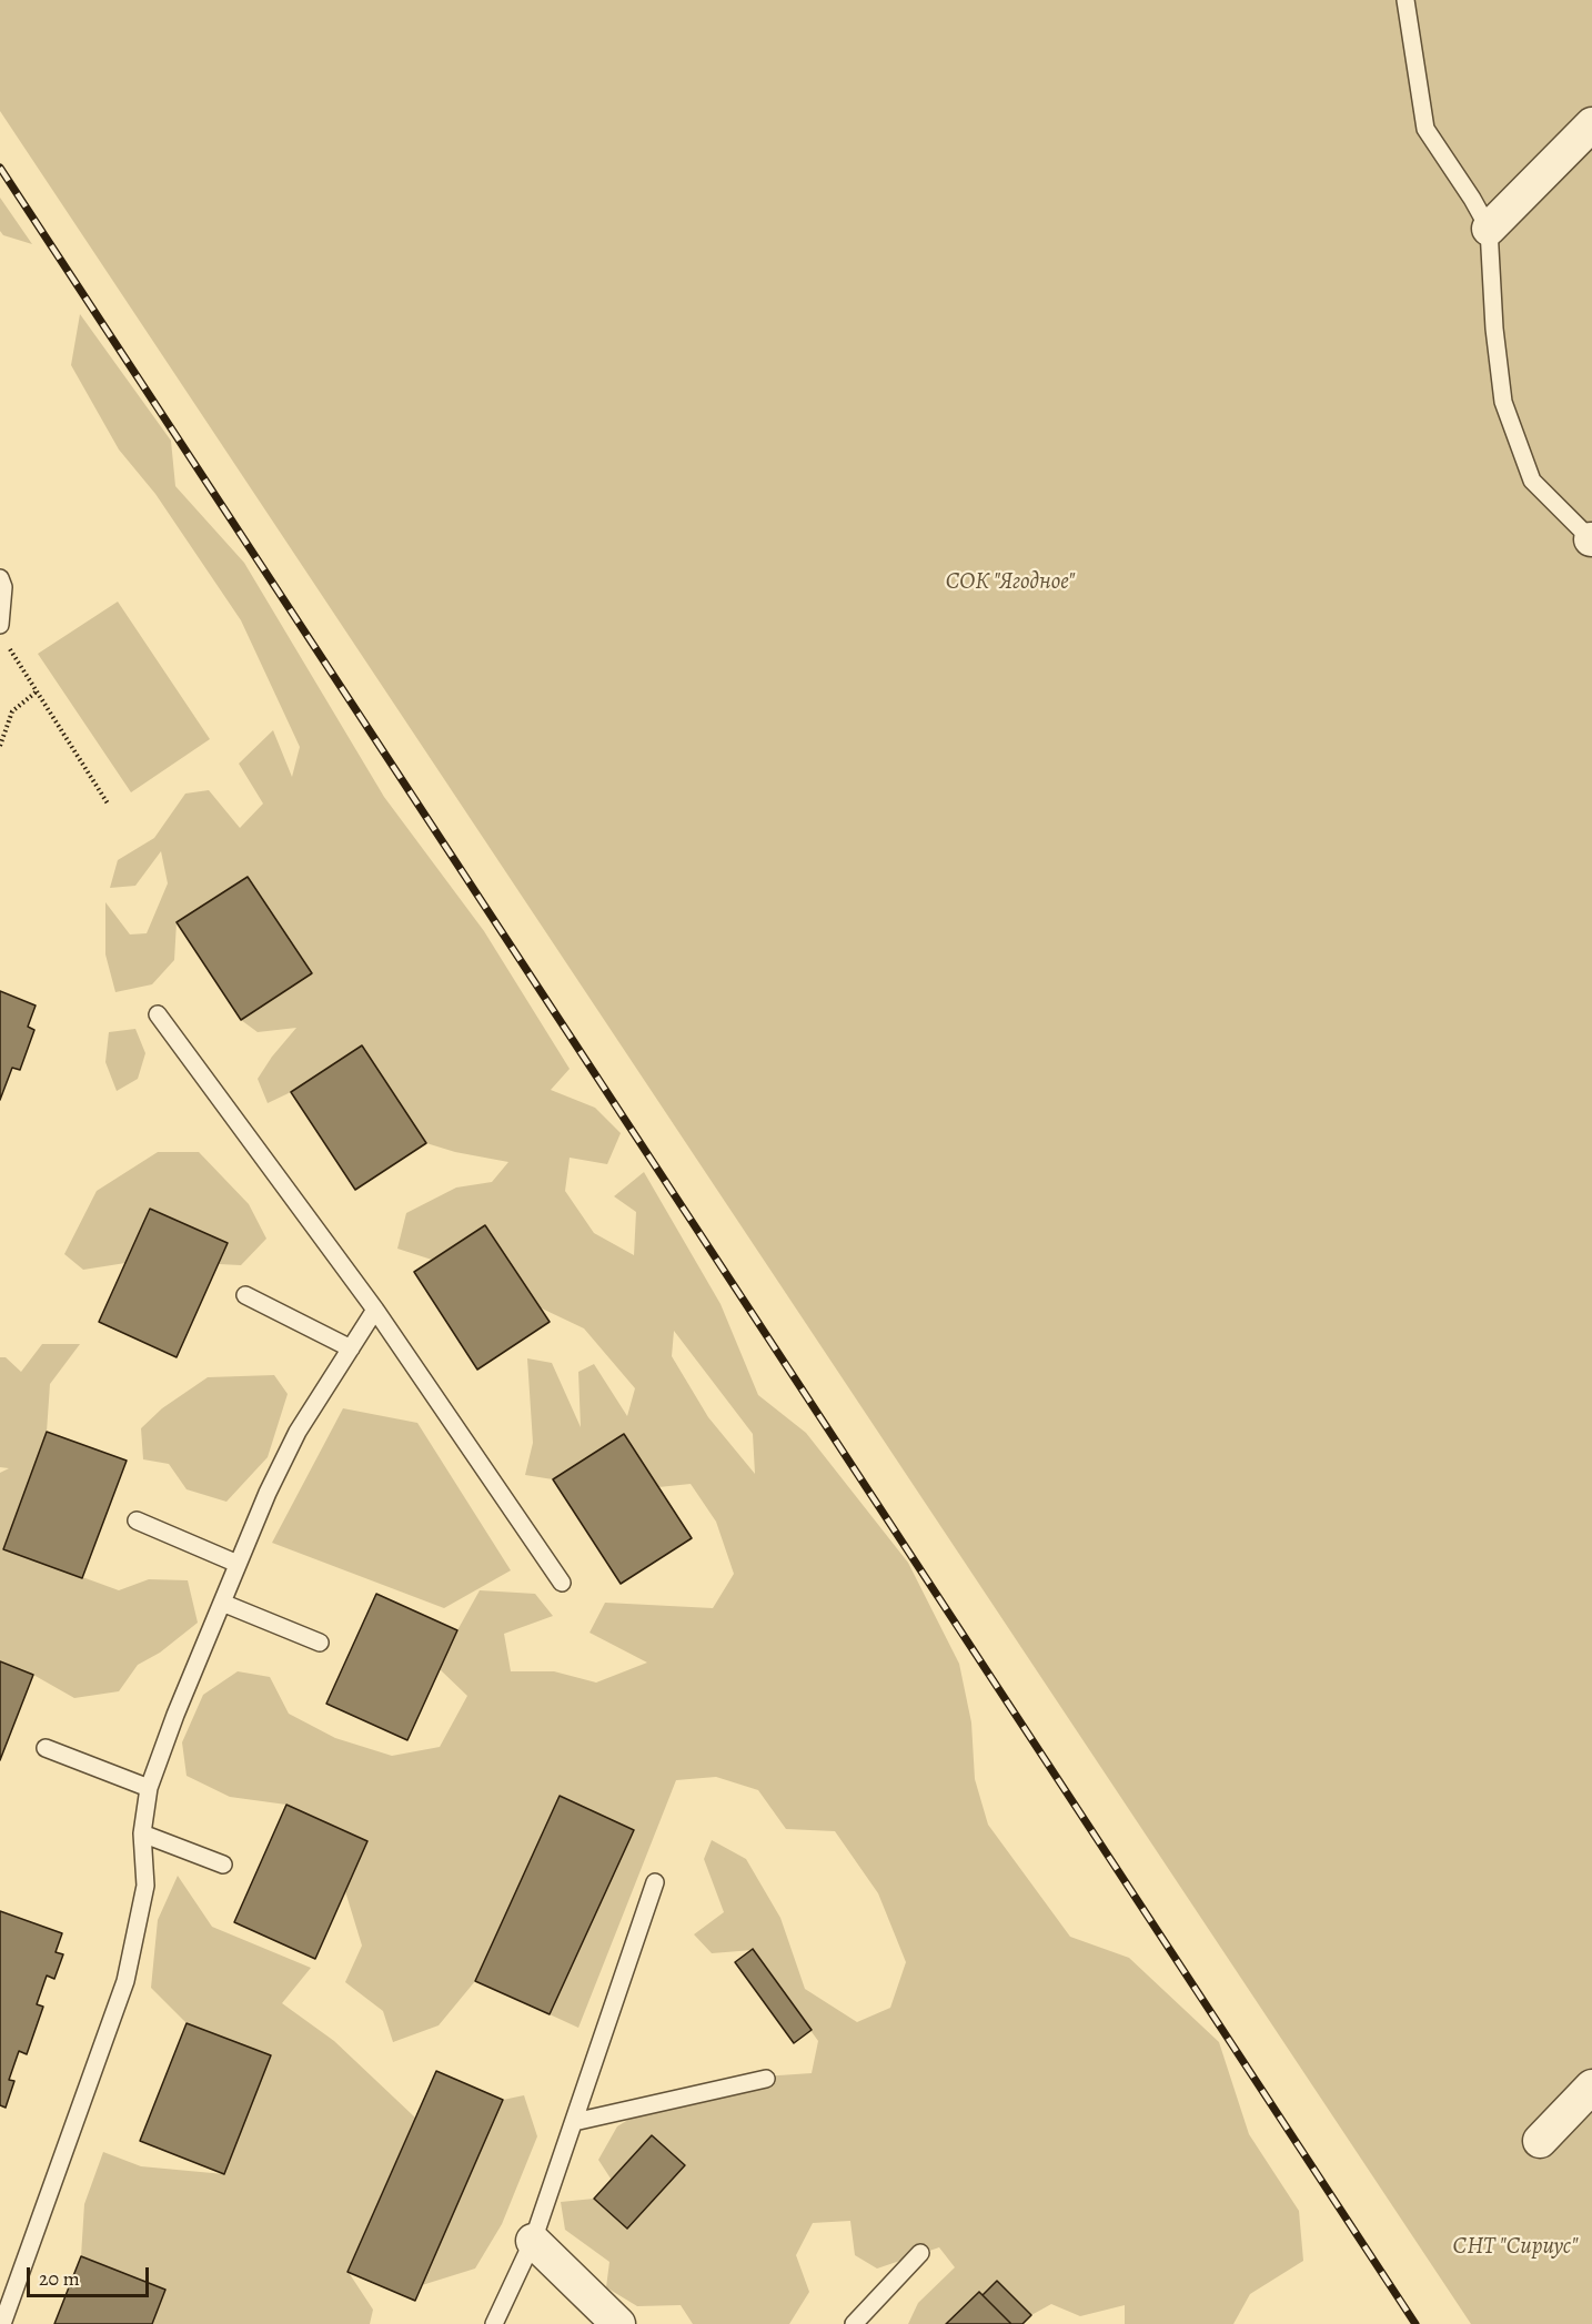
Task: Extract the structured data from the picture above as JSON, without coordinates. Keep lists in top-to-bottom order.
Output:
{
  "parks": ["СОК \"Ягодное\"", "СНТ \"Сириус\""],
  "scale_bar": "20 m"
}
